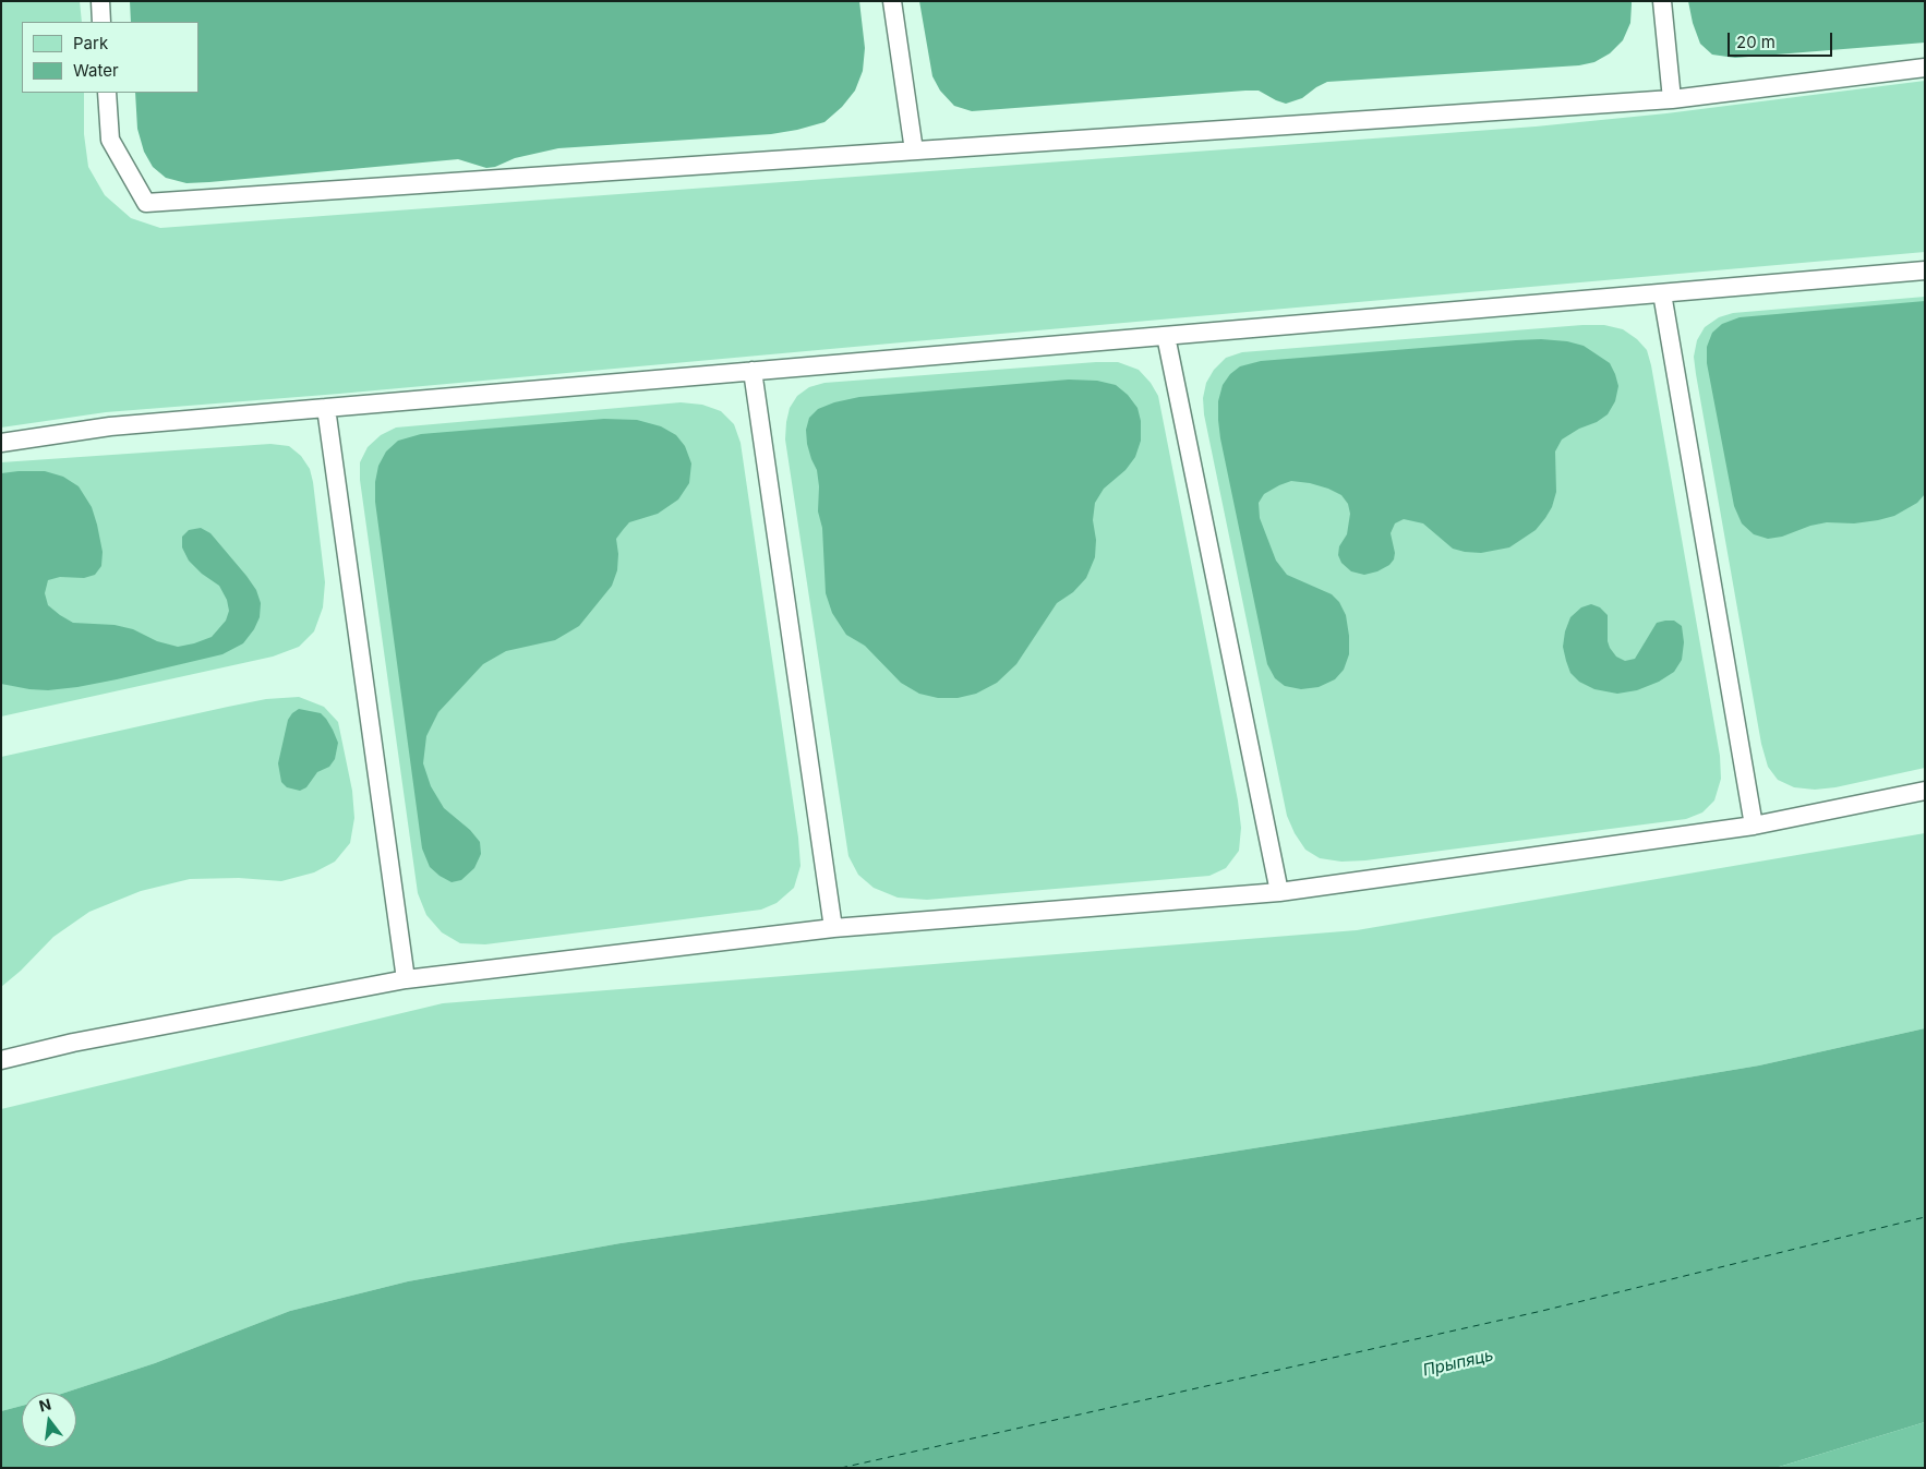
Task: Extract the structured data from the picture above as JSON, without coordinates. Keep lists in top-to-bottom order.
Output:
{
  "water": ["Прыпяць"],
  "legend": ["Park", "Water"],
  "scale_bar": "20 m",
  "north": "top"
}
